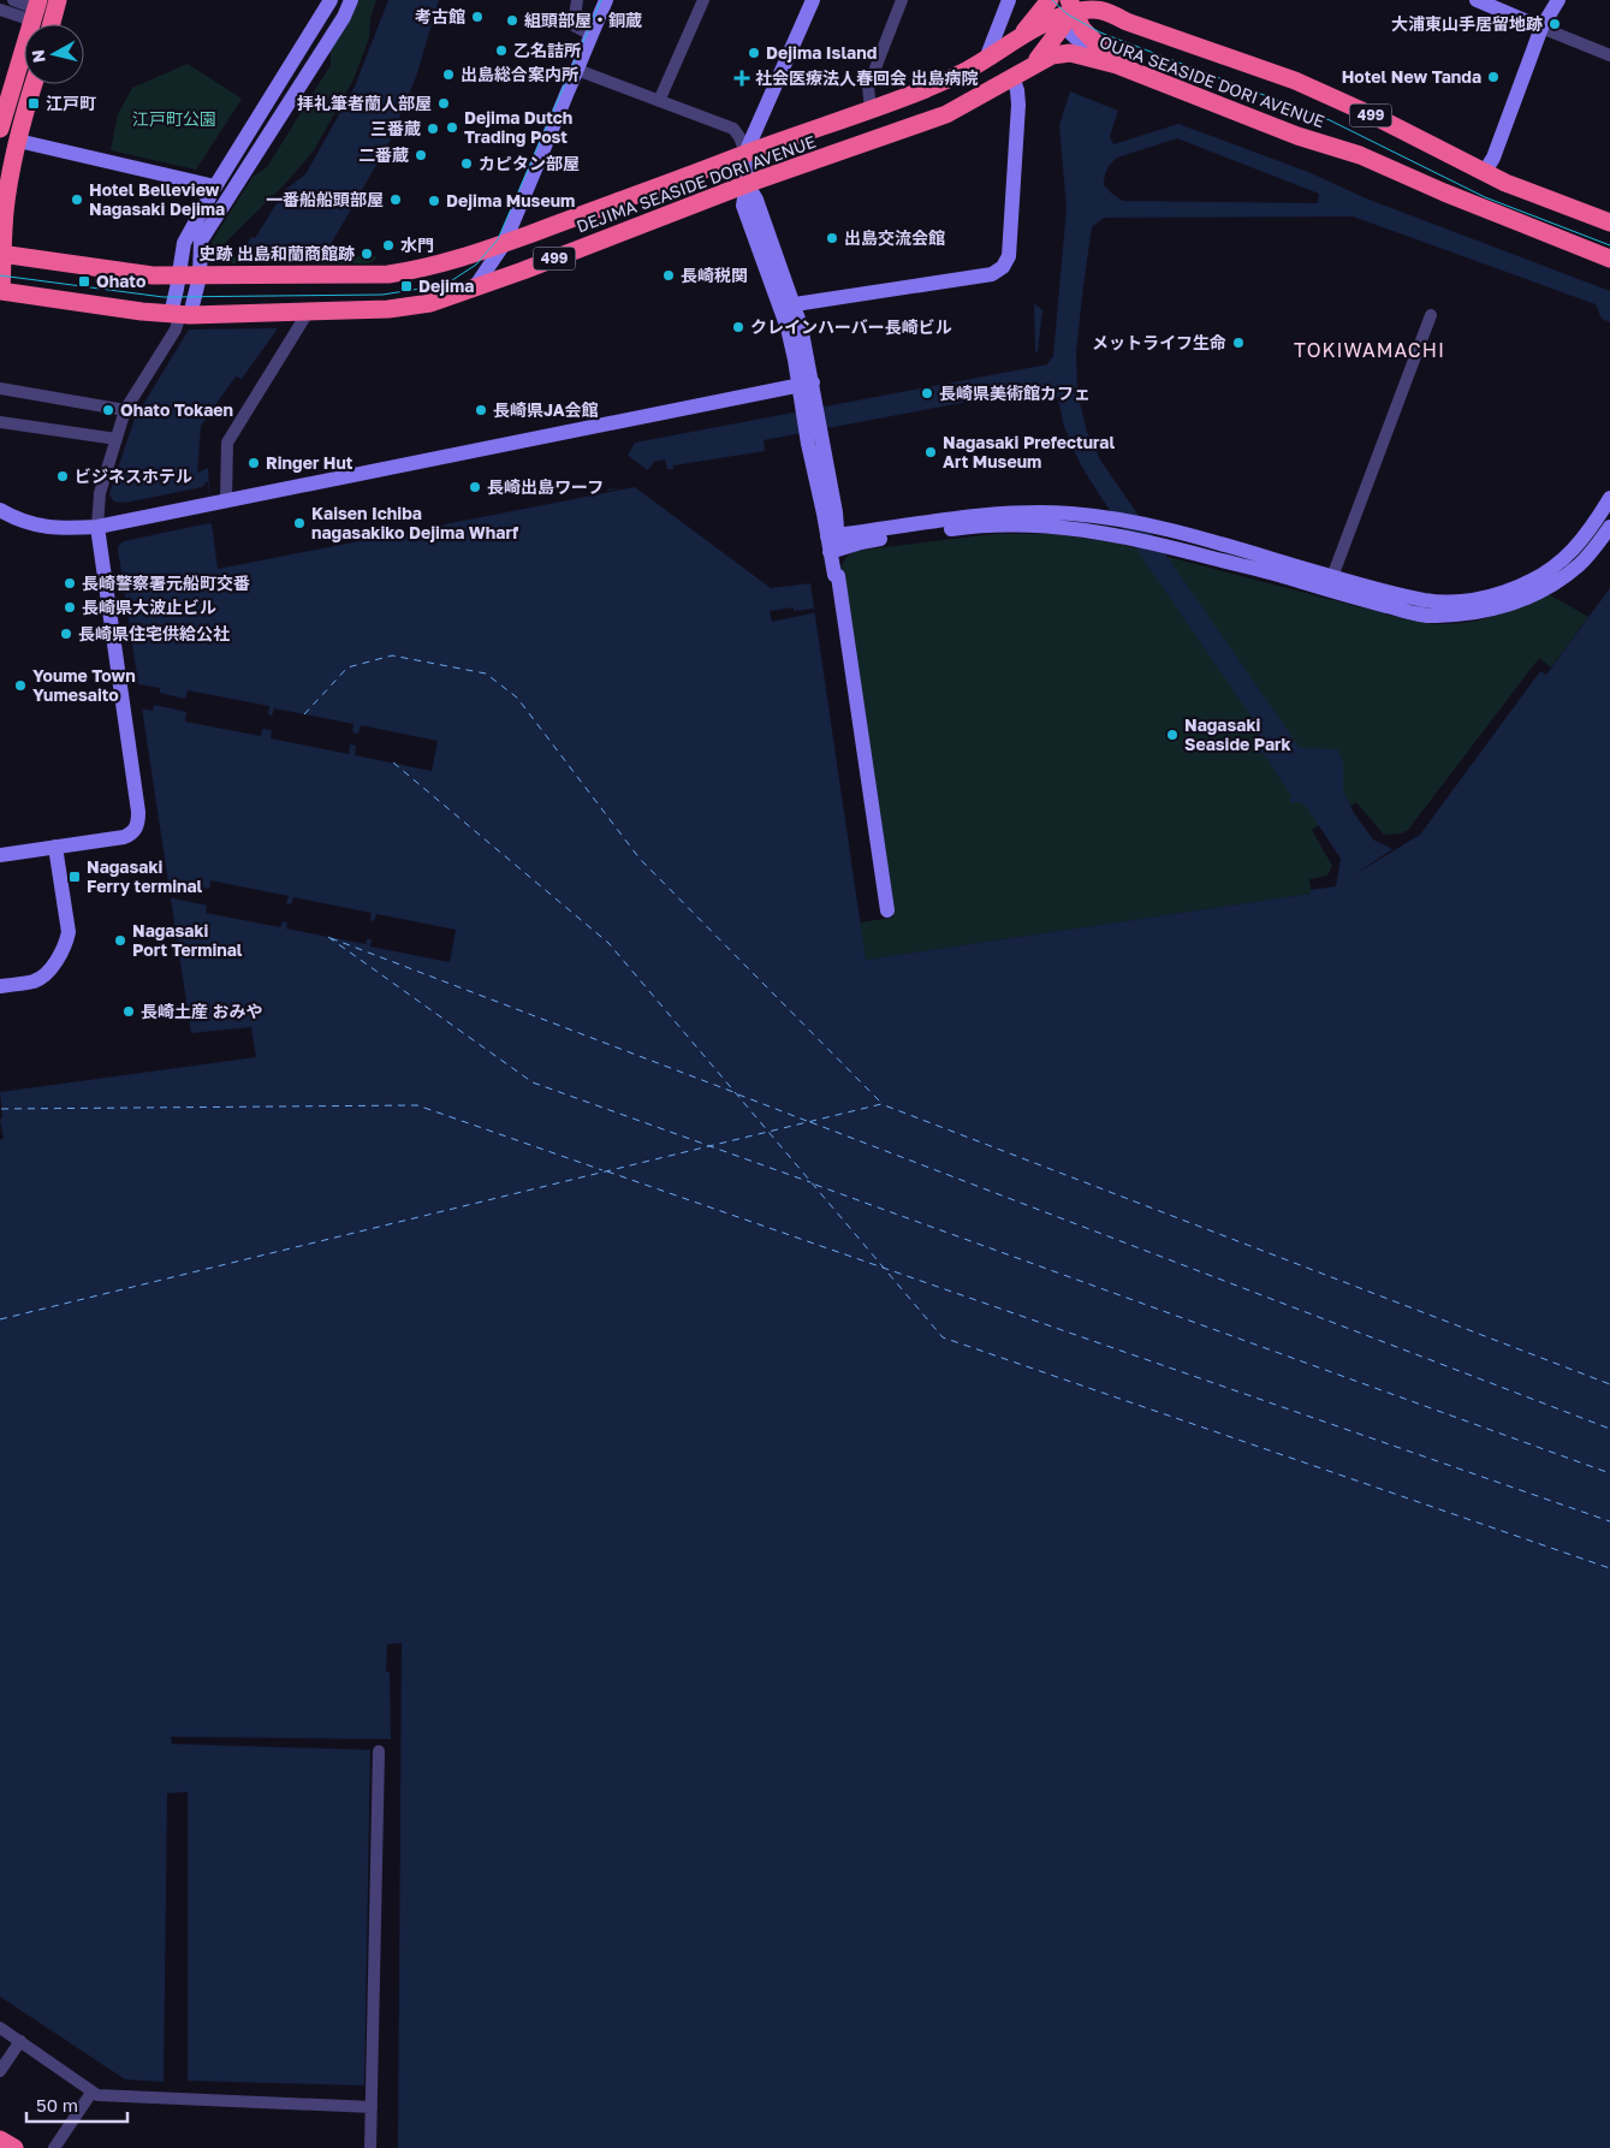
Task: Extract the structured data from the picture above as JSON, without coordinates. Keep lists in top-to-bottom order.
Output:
{
  "streets": {
    "highway": ["OURA SEASIDE DORI AVENUE", "499", "DEJIMA SEASIDE DORI AVENUE"]
  },
  "crossings": [
    ["OURA SEASIDE DORI AVENUE", "499"],
    ["OURA SEASIDE DORI AVENUE", "DEJIMA SEASIDE DORI AVENUE"],
    ["499", "DEJIMA SEASIDE DORI AVENUE"]
  ],
  "districts": ["TOKIWAMACHI"],
  "parks": ["江戸町公園"],
  "places": {
    "other": [
      "考古館",
      "組頭部屋・銅蔵",
      "大浦東山手居留地跡",
      "乙名詰所",
      "Dejima Island",
      "出島総合案内所",
      "Hotel New Tanda",
      "拝礼筆者蘭人部屋",
      "Dejima Dutch Trading Post",
      "三番蔵",
      "二番蔵",
      "カピタン部屋",
      "Hotel Belleview Nagasaki Dejima",
      "一番船船頭部屋",
      "Dejima Museum",
      "出島交流会館",
      "水門",
      "史跡 出島和蘭商館跡",
      "長崎税関",
      "クレインハーバー長崎ビル",
      "メットライフ生命",
      "長崎県美術館カフェ",
      "Ohato Tokaen",
      "長崎県JA会館",
      "Nagasaki Prefectural Art Museum",
      "Ringer Hut",
      "ビジネスホテル",
      "長崎出島ワーフ",
      "Kaisen Ichiba nagasakiko Dejima Wharf",
      "長崎警察署元船町交番",
      "長崎県大波止ビル",
      "長崎県住宅供給公社",
      "Youme Town Yumesaito",
      "Nagasaki Seaside Park",
      "Nagasaki Port Terminal",
      "長崎土産 おみや"
    ],
    "health": ["社会医療法人春回会 出島病院"],
    "transit": [
      "江戸町",
      "Ohato",
      "Dejima",
      "Nagasaki Ferry terminal"
    ]
  },
  "scale_bar": "50 m",
  "north": "left"
}
